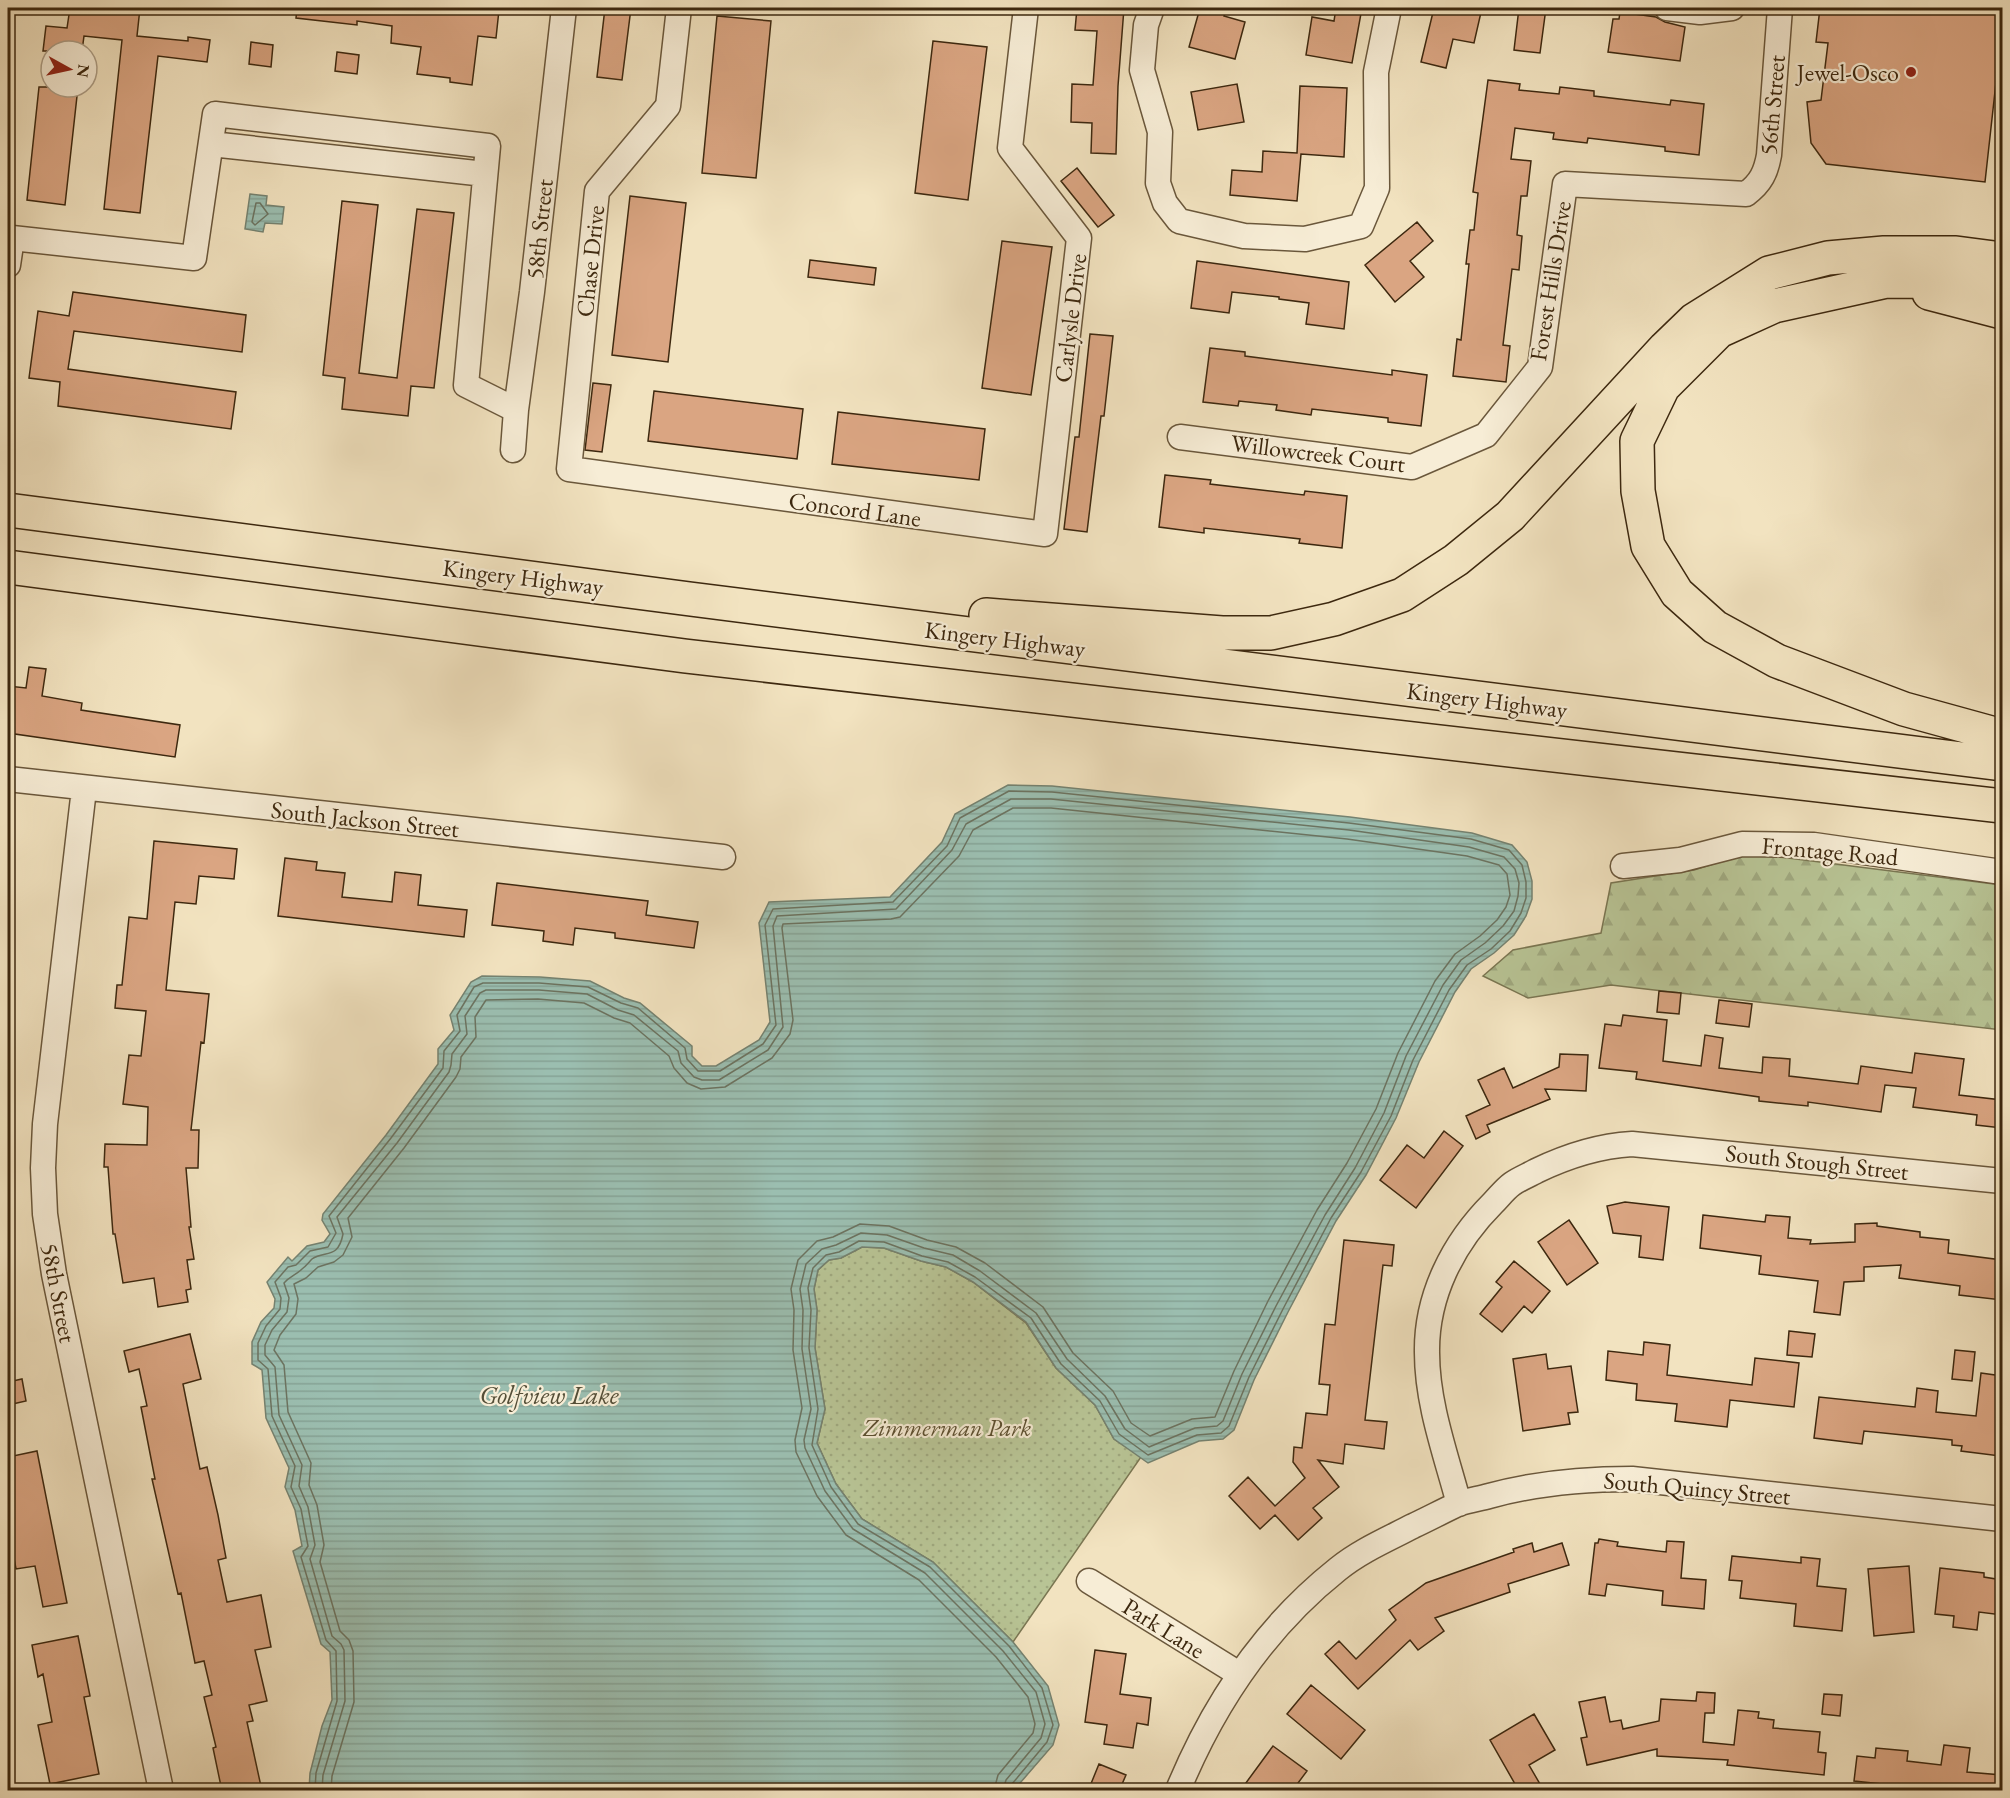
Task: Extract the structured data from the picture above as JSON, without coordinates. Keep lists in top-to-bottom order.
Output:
{
  "streets": {
    "highway": ["Kingery Highway"],
    "street": [
      "56th Street",
      "58th Street",
      "Chase Drive",
      "Forest Hills Drive",
      "Carlysle Drive",
      "Willowcreek Court",
      "Concord Lane",
      "South Jackson Street",
      "Frontage Road",
      "South Stough Street",
      "South Quincy Street",
      "Park Lane"
    ]
  },
  "crossings": [
    ["56th Street", "Forest Hills Drive"],
    ["58th Street", "South Jackson Street"],
    ["Chase Drive", "Concord Lane"],
    ["Forest Hills Drive", "Willowcreek Court"],
    ["Carlysle Drive", "Concord Lane"],
    ["South Stough Street", "South Quincy Street"],
    ["South Quincy Street", "Park Lane"]
  ],
  "water": ["Golfview Lake"],
  "parks": ["Zimmerman Park"],
  "places": ["Jewel-Osco"],
  "north": "right"
}
